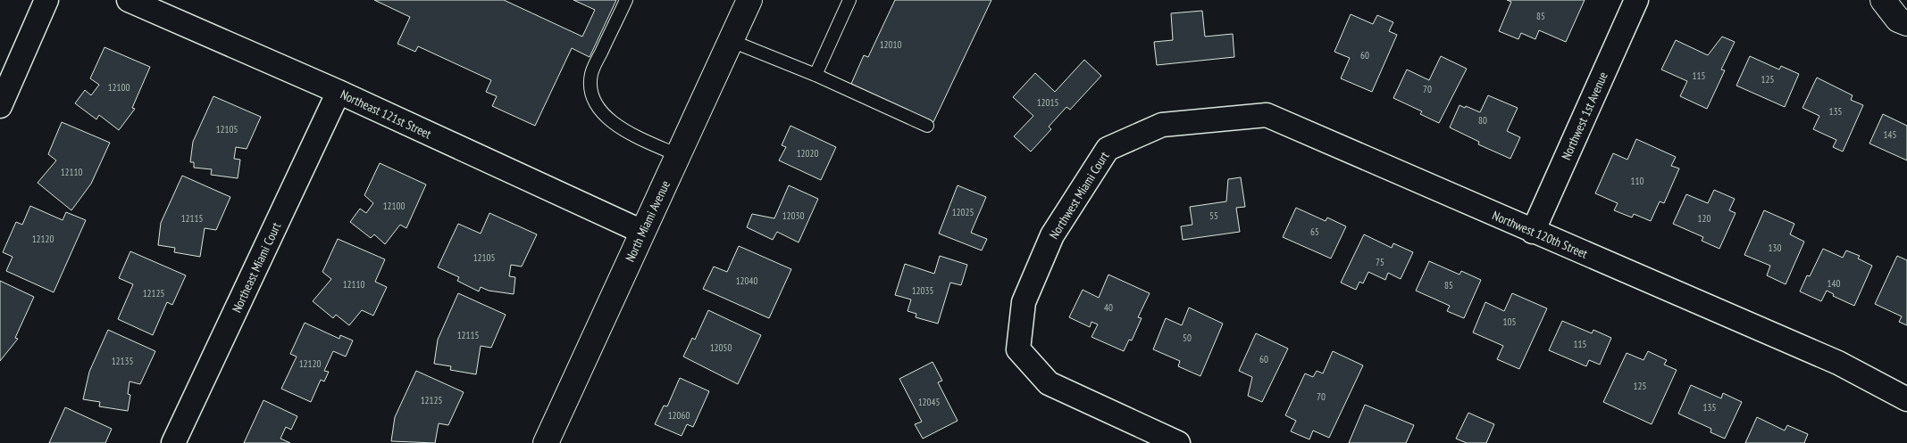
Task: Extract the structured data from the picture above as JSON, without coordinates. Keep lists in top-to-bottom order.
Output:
{
  "streets": {
    "street": [
      "Northeast 121st Street",
      "Northwest 1st Avenue",
      "Northwest Miami Court",
      "North Miami Avenue",
      "Northwest 120th Street",
      "Northeast Miami Court"
    ]
  },
  "crossings": [
    ["Northeast 121st Street", "North Miami Avenue"],
    ["Northeast 121st Street", "Northeast Miami Court"],
    ["Northwest 1st Avenue", "Northwest 120th Street"],
    ["Northwest Miami Court", "Northwest 120th Street"]
  ],
  "house_numbers": [
    "85",
    "12010",
    "60",
    "115",
    "125",
    "12100",
    "70",
    "12015",
    "135",
    "80",
    "12105",
    "145",
    "12020",
    "12110",
    "110",
    "12100",
    "12025",
    "12030",
    "55",
    "12115",
    "120",
    "65",
    "12120",
    "130",
    "12105",
    "75",
    "12040",
    "140",
    "12110",
    "85",
    "12035",
    "12125",
    "40",
    "105",
    "12115",
    "50",
    "115",
    "12050",
    "60",
    "12135",
    "12120",
    "125",
    "70",
    "12125",
    "12045",
    "135",
    "12060"
  ]
}
